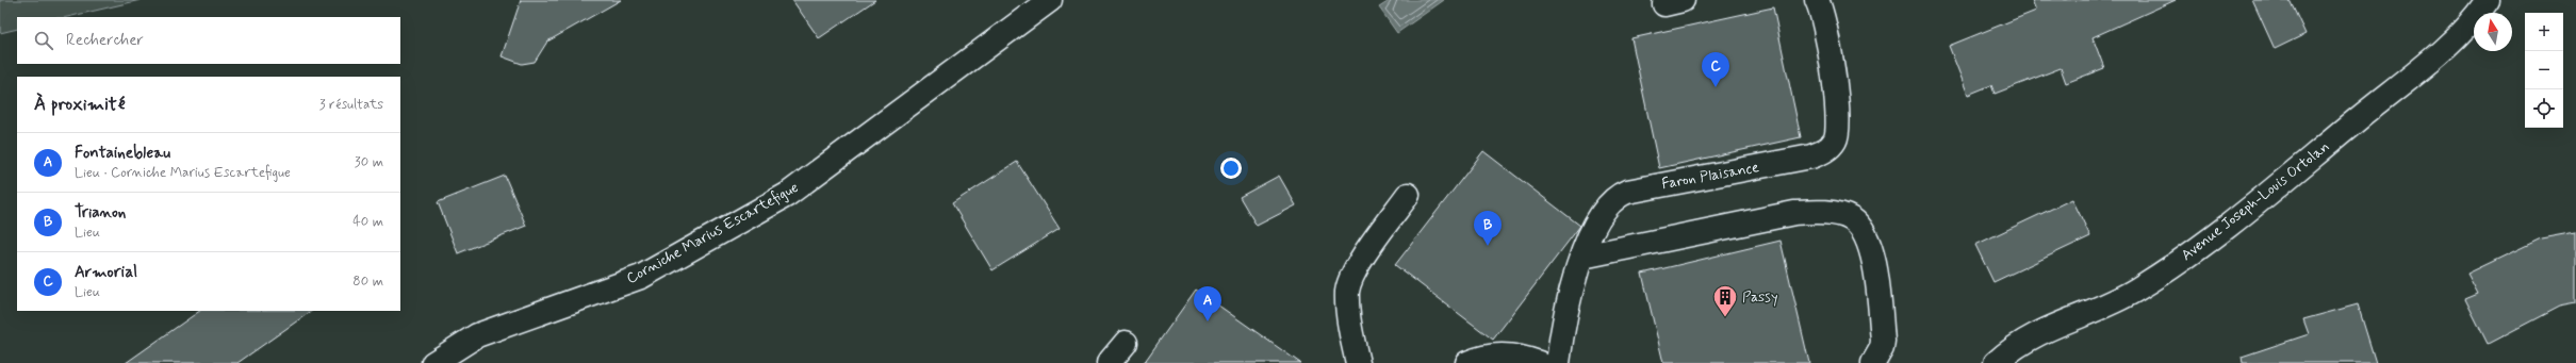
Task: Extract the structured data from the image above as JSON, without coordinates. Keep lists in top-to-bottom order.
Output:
{
  "streets": {
    "main road": ["Faron Plaisance", "Avenue Joseph-Louis Ortolan", "Corniche Marius Escartefigue"]
  },
  "places": {
    "building": ["Passy"]
  },
  "north": "top",
  "page": {
    "map_buttons": ["+", "−"],
    "search": "Rechercher",
    "pins": ["C", "B", "A"],
    "heading": ["À proximité", "3 résultats"],
    "list": [
      {
        "mark": "A",
        "name": "Fontainebleau",
        "note": "Lieu · Corniche Marius Escartefigue",
        "value": "30 m"
      },
      {
        "mark": "B",
        "name": "Trianon",
        "note": "Lieu",
        "value": "40 m"
      },
      {
        "mark": "C",
        "name": "Armorial",
        "note": "Lieu",
        "value": "80 m"
      }
    ]
  }
}
